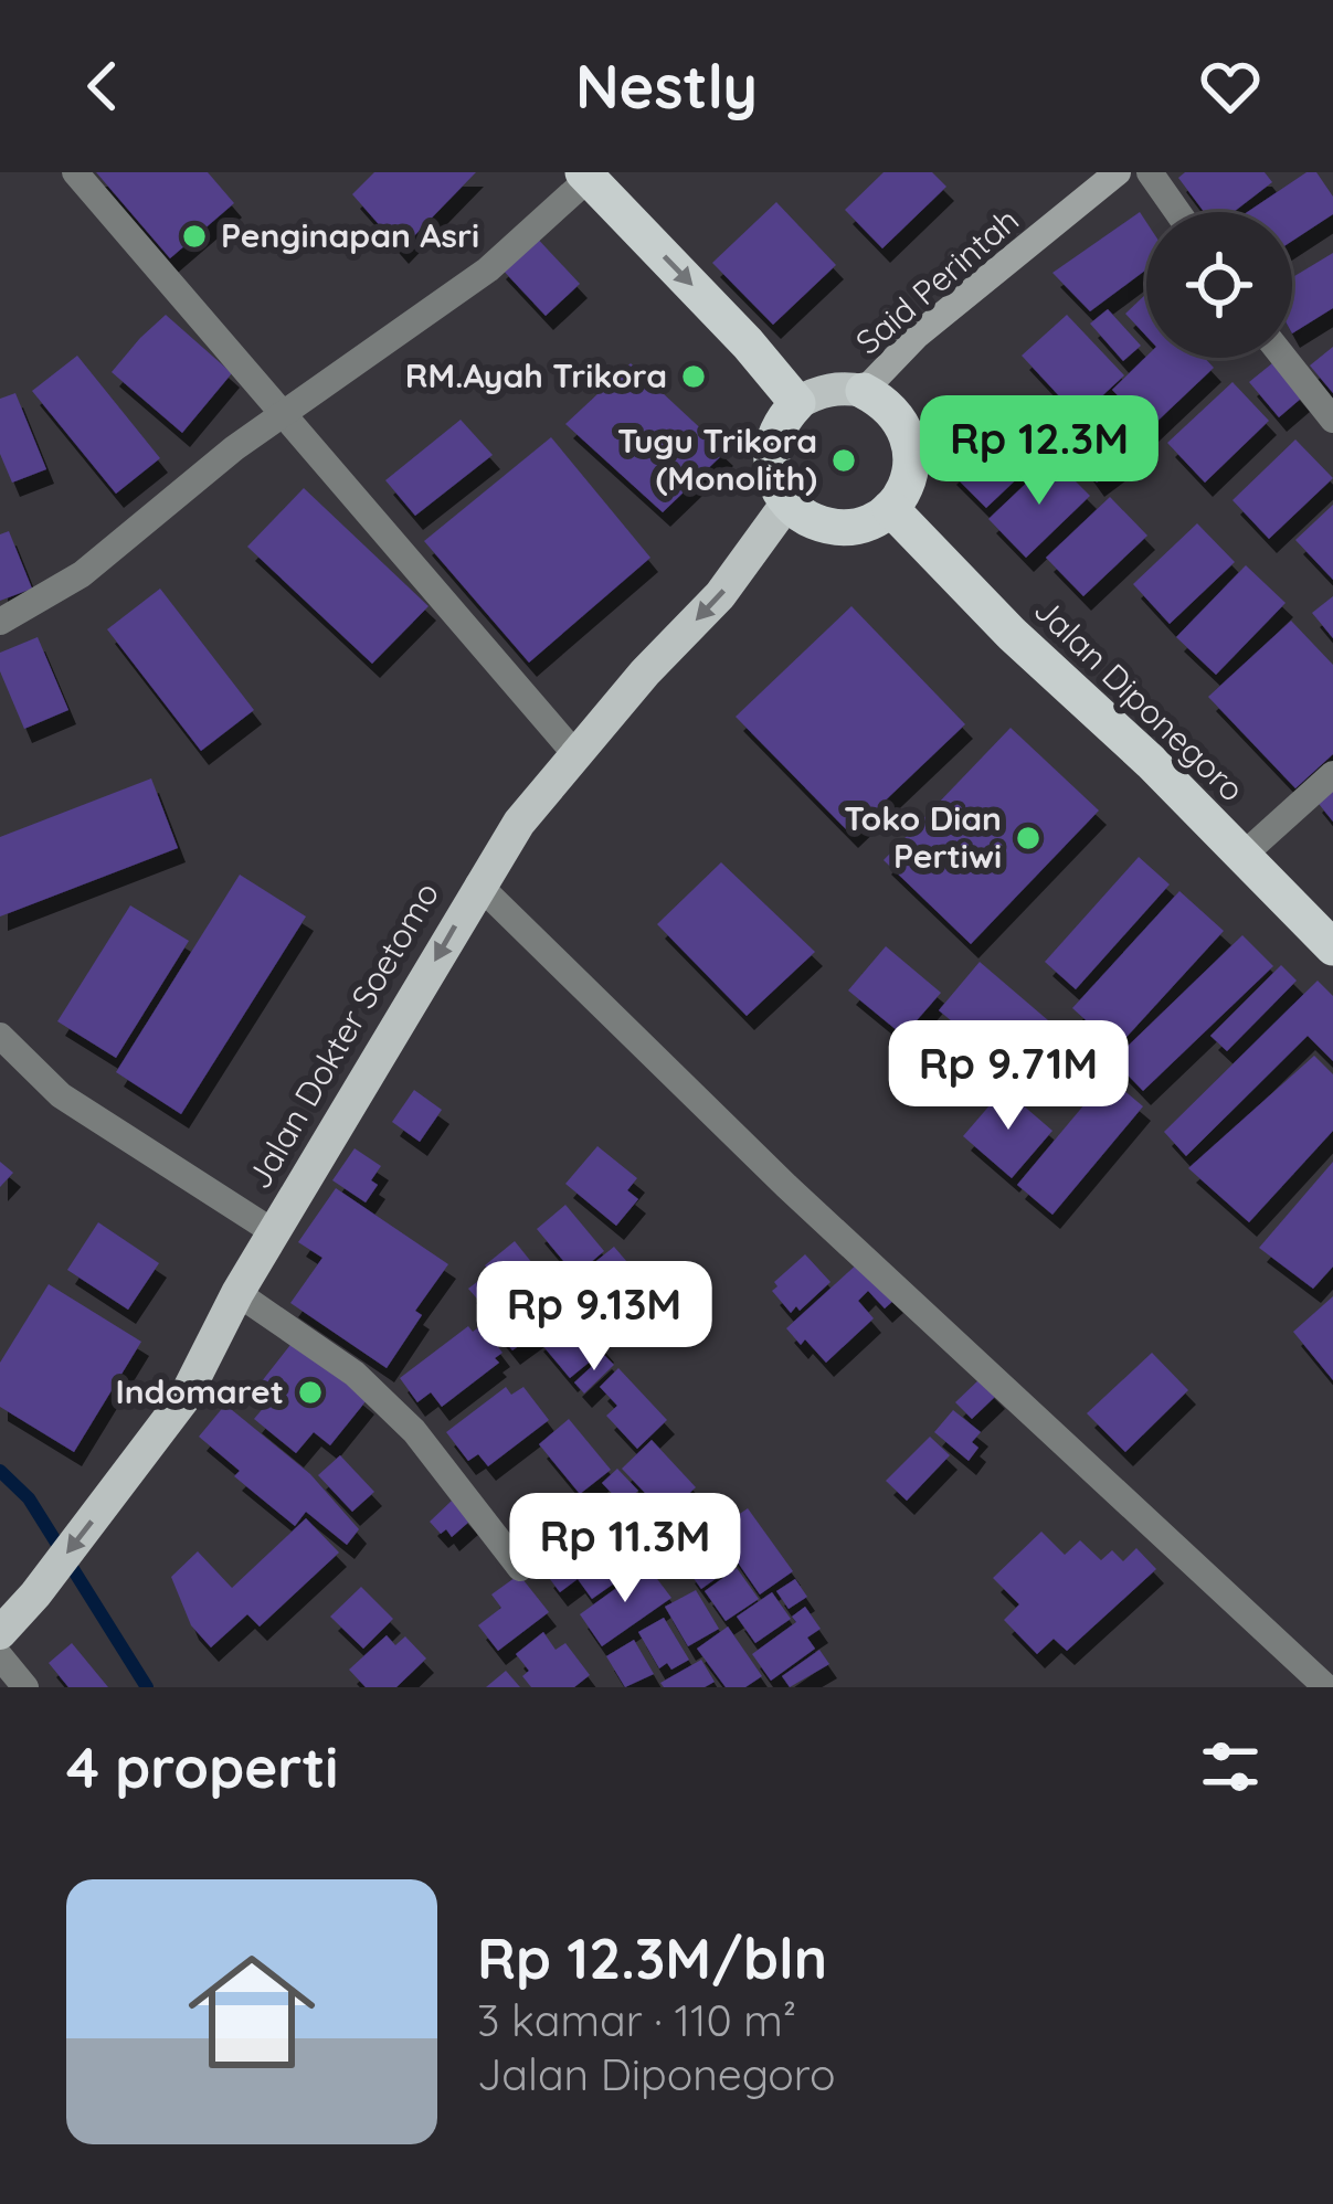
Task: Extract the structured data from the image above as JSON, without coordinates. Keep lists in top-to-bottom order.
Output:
{
  "streets": {
    "highway": ["Jalan Diponegoro"],
    "main road": ["Said Perintah", "Jalan Dokter Soetomo"]
  },
  "crossings": [
    ["Said Perintah", "Jalan Diponegoro"],
    ["Said Perintah", "Jalan Dokter Soetomo"],
    ["Jalan Diponegoro", "Jalan Dokter Soetomo"]
  ],
  "one_way": ["Jalan Dokter Soetomo"],
  "places": [
    "Penginapan Asri",
    "RM.Ayah Trikora",
    "Tugu Trikora (Monolith)",
    "Toko Dian Pertiwi",
    "Indomaret"
  ],
  "page": {
    "header": "Nestly",
    "price": [
      "Rp 12.3M",
      "Rp 9.71M",
      "Rp 9.13M",
      "Rp 11.3M"
    ],
    "heading": "4 properti",
    "list": [
      {
        "name": "Rp 12.3M/bln",
        "note": "3 kamar · 110 m² · Jalan Diponegoro"
      }
    ]
  }
}
